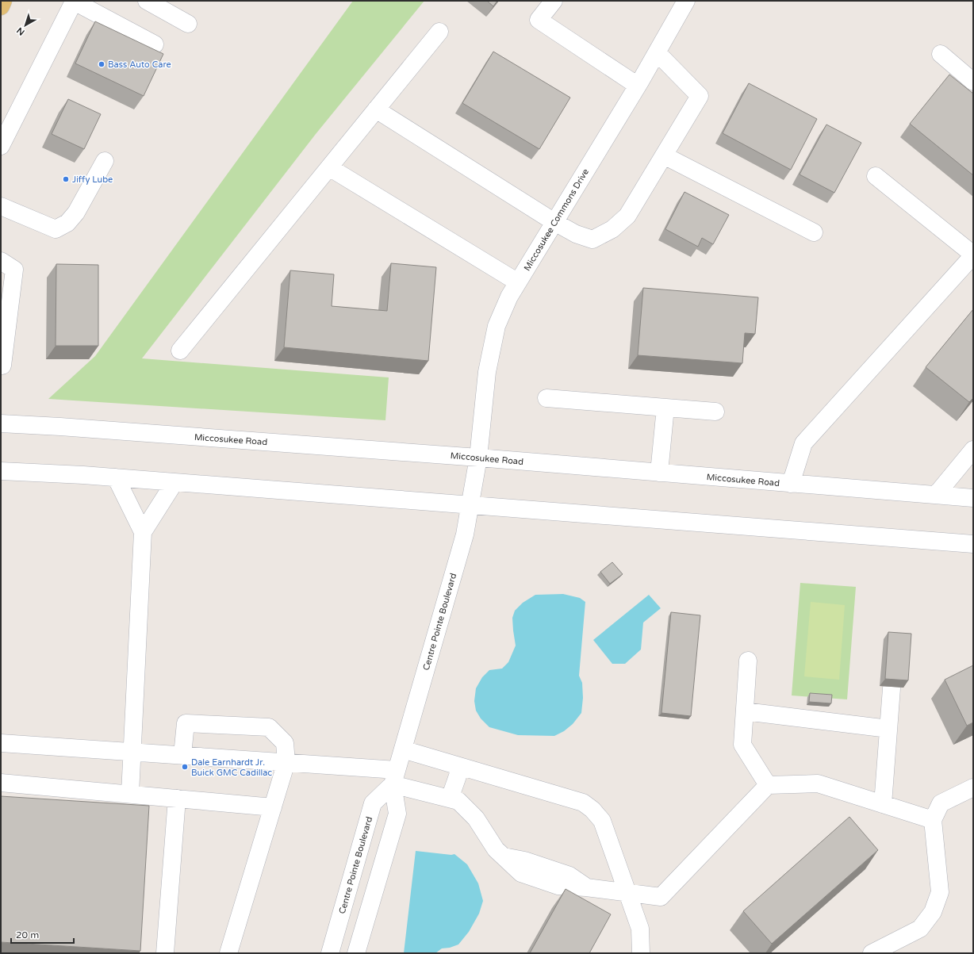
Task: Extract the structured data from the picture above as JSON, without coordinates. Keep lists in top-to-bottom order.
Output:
{
  "streets": {
    "street": ["Miccosukee Commons Drive", "Miccosukee Road", "Centre Pointe Boulevard"]
  },
  "crossings": [
    ["Miccosukee Commons Drive", "Miccosukee Road"],
    ["Miccosukee Commons Drive", "Centre Pointe Boulevard"],
    ["Miccosukee Road", "Centre Pointe Boulevard"]
  ],
  "places": ["Bass Auto Care", "Jiffy Lube", "Dale Earnhardt Jr. Buick GMC Cadillac"],
  "scale_bar": "20 m",
  "north": "bottom left"
}
